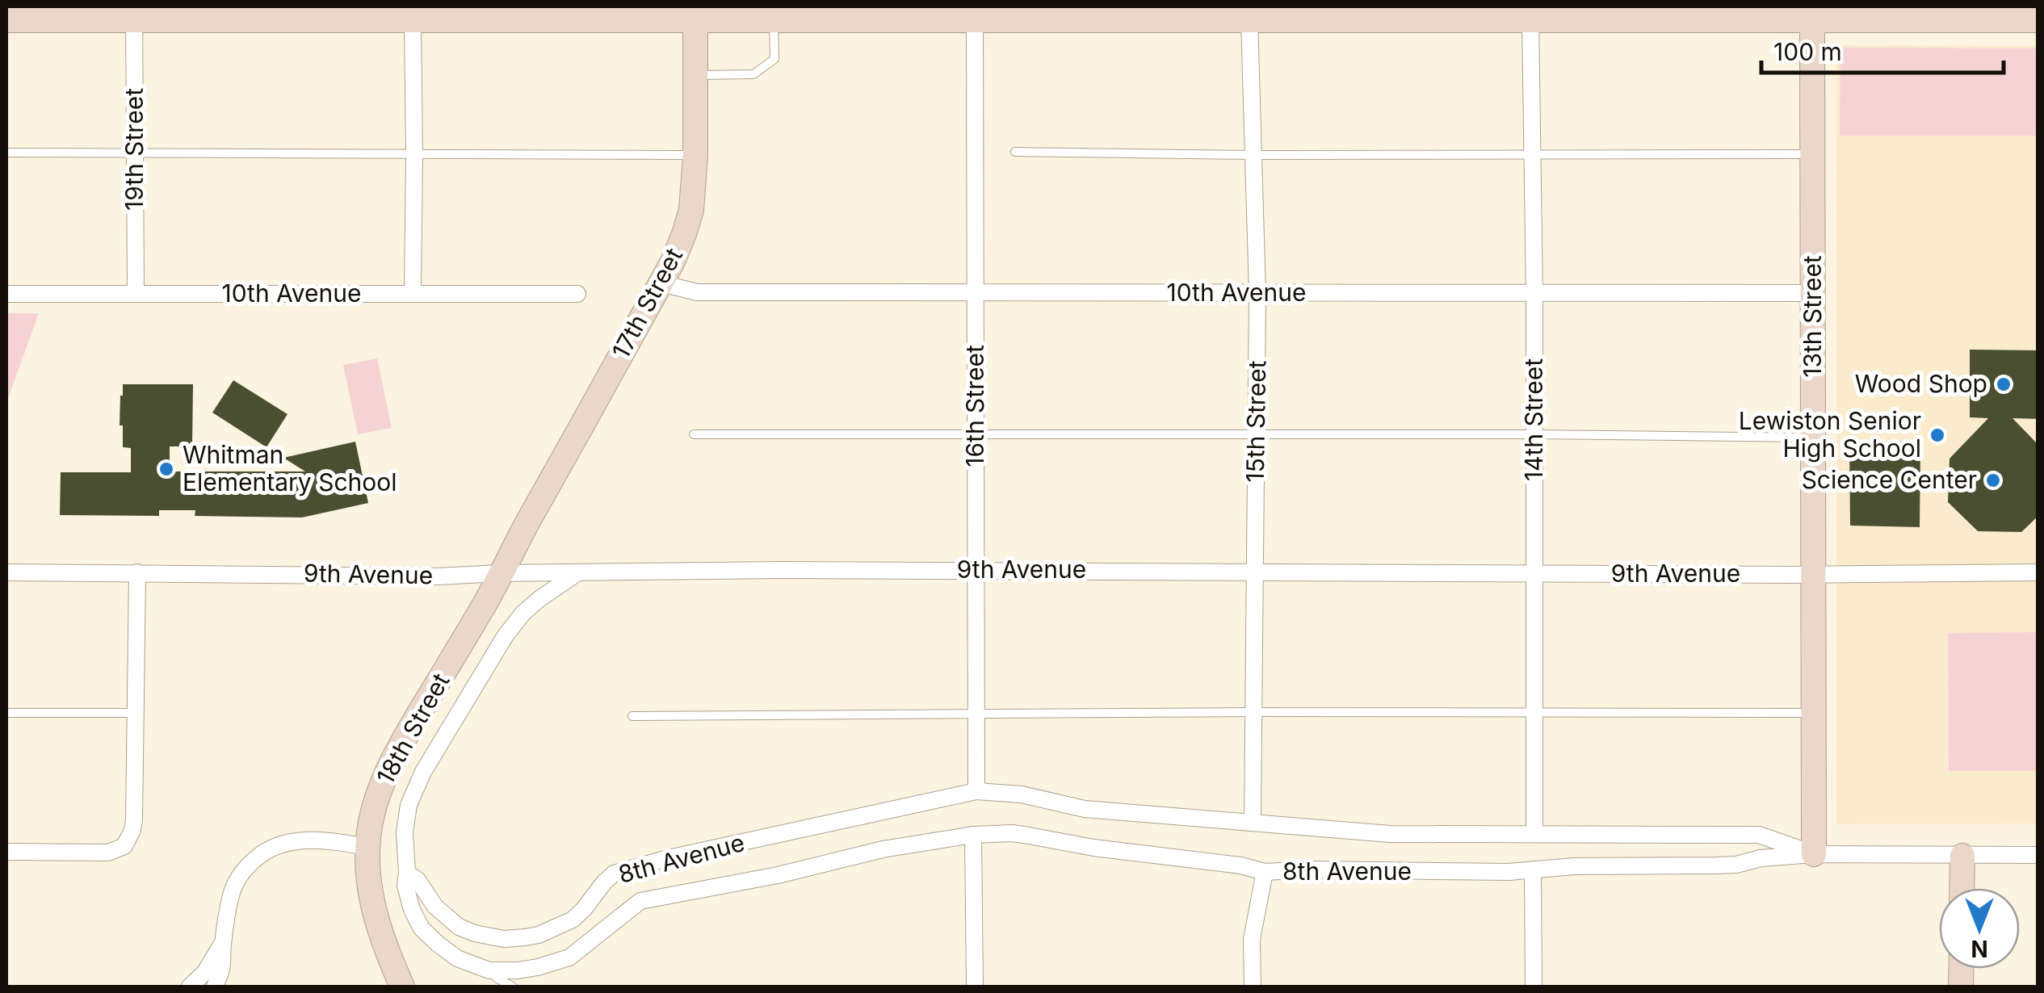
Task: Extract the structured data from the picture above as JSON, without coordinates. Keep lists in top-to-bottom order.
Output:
{
  "streets": {
    "main road": ["17th Street", "13th Street", "18th Street"],
    "street": [
      "19th Street",
      "10th Avenue",
      "16th Street",
      "14th Street",
      "15th Street",
      "9th Avenue",
      "8th Avenue"
    ]
  },
  "crossings": [
    ["19th Street", "10th Avenue"],
    ["10th Avenue", "17th Street"],
    ["10th Avenue", "13th Street"],
    ["10th Avenue", "16th Street"],
    ["10th Avenue", "14th Street"],
    ["10th Avenue", "15th Street"],
    ["17th Street", "9th Avenue"],
    ["17th Street", "18th Street"],
    ["13th Street", "9th Avenue"],
    ["13th Street", "8th Avenue"],
    ["16th Street", "9th Avenue"],
    ["16th Street", "8th Avenue"],
    ["14th Street", "9th Avenue"],
    ["14th Street", "8th Avenue"],
    ["15th Street", "9th Avenue"],
    ["15th Street", "8th Avenue"],
    ["9th Avenue", "18th Street"]
  ],
  "places": [
    "Wood Shop",
    "Lewiston Senior High School",
    "Whitman Elementary School",
    "Science Center"
  ],
  "scale_bar": "100 m",
  "north": "bottom"
}
